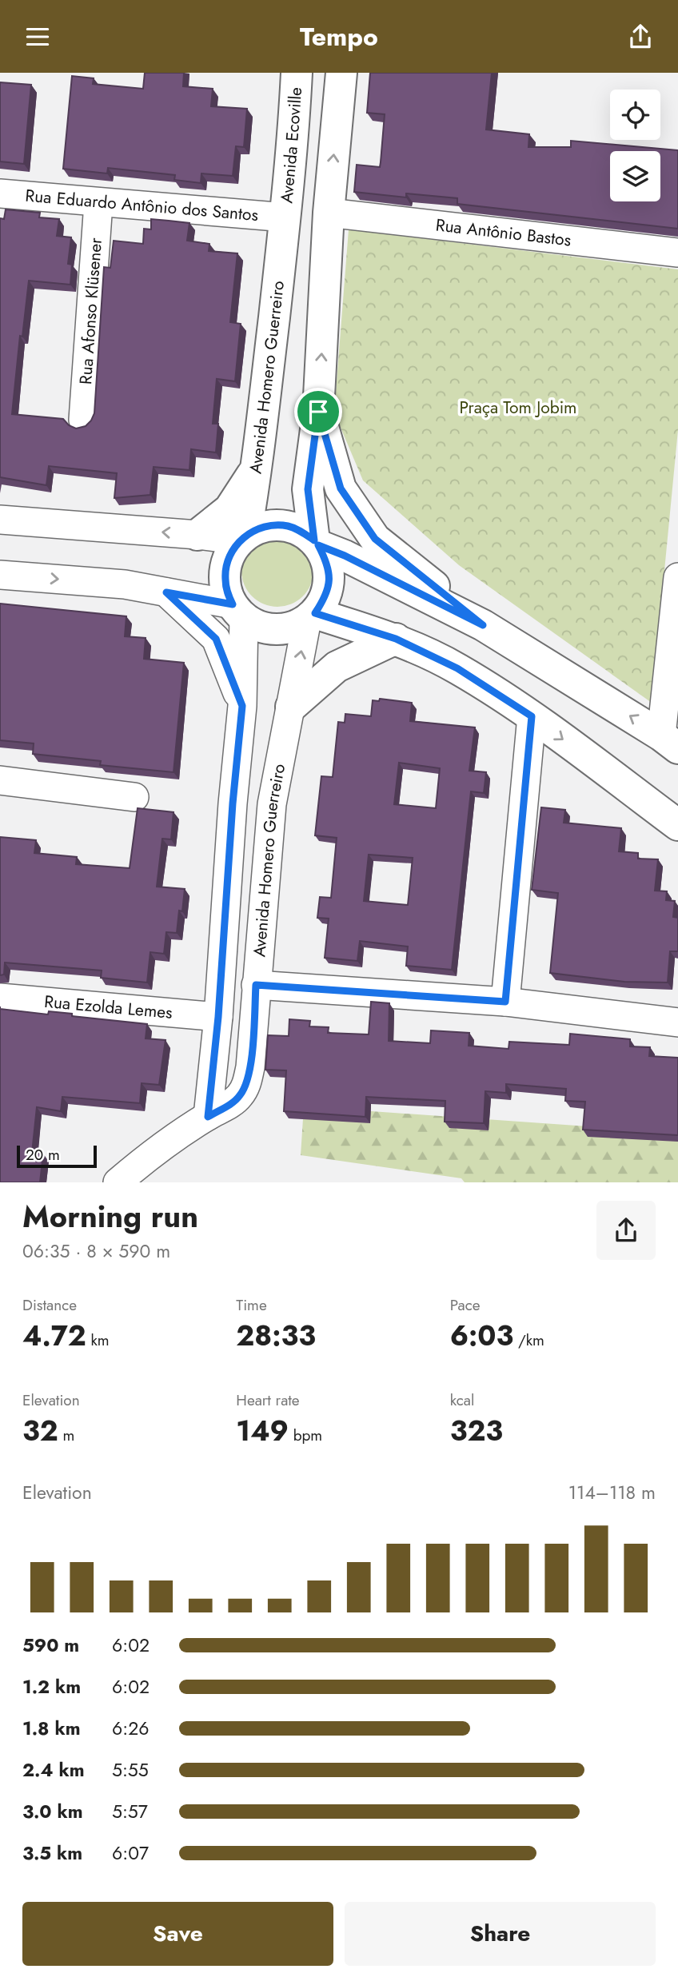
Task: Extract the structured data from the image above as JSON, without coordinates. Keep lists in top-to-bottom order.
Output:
{
  "streets": {
    "street": [
      "Avenida Ecoville",
      "Rua Eduardo Antônio dos Santos",
      "Rua Antônio Bastos",
      "Rua Afonso Klüsener",
      "Avenida Homero Guerreiro",
      "Rua Ezolda Lemes"
    ]
  },
  "crossings": [
    ["Avenida Ecoville", "Rua Eduardo Antônio dos Santos"],
    ["Avenida Ecoville", "Avenida Homero Guerreiro"],
    ["Rua Eduardo Antônio dos Santos", "Rua Afonso Klüsener"],
    ["Rua Eduardo Antônio dos Santos", "Avenida Homero Guerreiro"]
  ],
  "parks": ["Praça Tom Jobim"],
  "scale_bar": "20 m",
  "page": {
    "header": "Tempo",
    "scale": "20 m",
    "heading": ["Morning run", "06:35 · 8 × 590 m"],
    "stats": [
      ["Distance", "4.72 km"],
      ["Time", "28:33"],
      ["Pace", "6:03 /km"],
      ["Elevation", "32 m"],
      ["Heart rate", "149 bpm"],
      ["kcal", "323"]
    ],
    "chart": ["Elevation", "114–118 m"],
    "list": [
      {
        "name": "590 m",
        "note": "6:02"
      },
      {
        "name": "1.2 km",
        "note": "6:02"
      },
      {
        "name": "1.8 km",
        "note": "6:26"
      },
      {
        "name": "2.4 km",
        "note": "5:55"
      },
      {
        "name": "3.0 km",
        "note": "5:57"
      },
      {
        "name": "3.5 km",
        "note": "6:07"
      }
    ],
    "buttons": ["Save", "Share"]
  }
}
